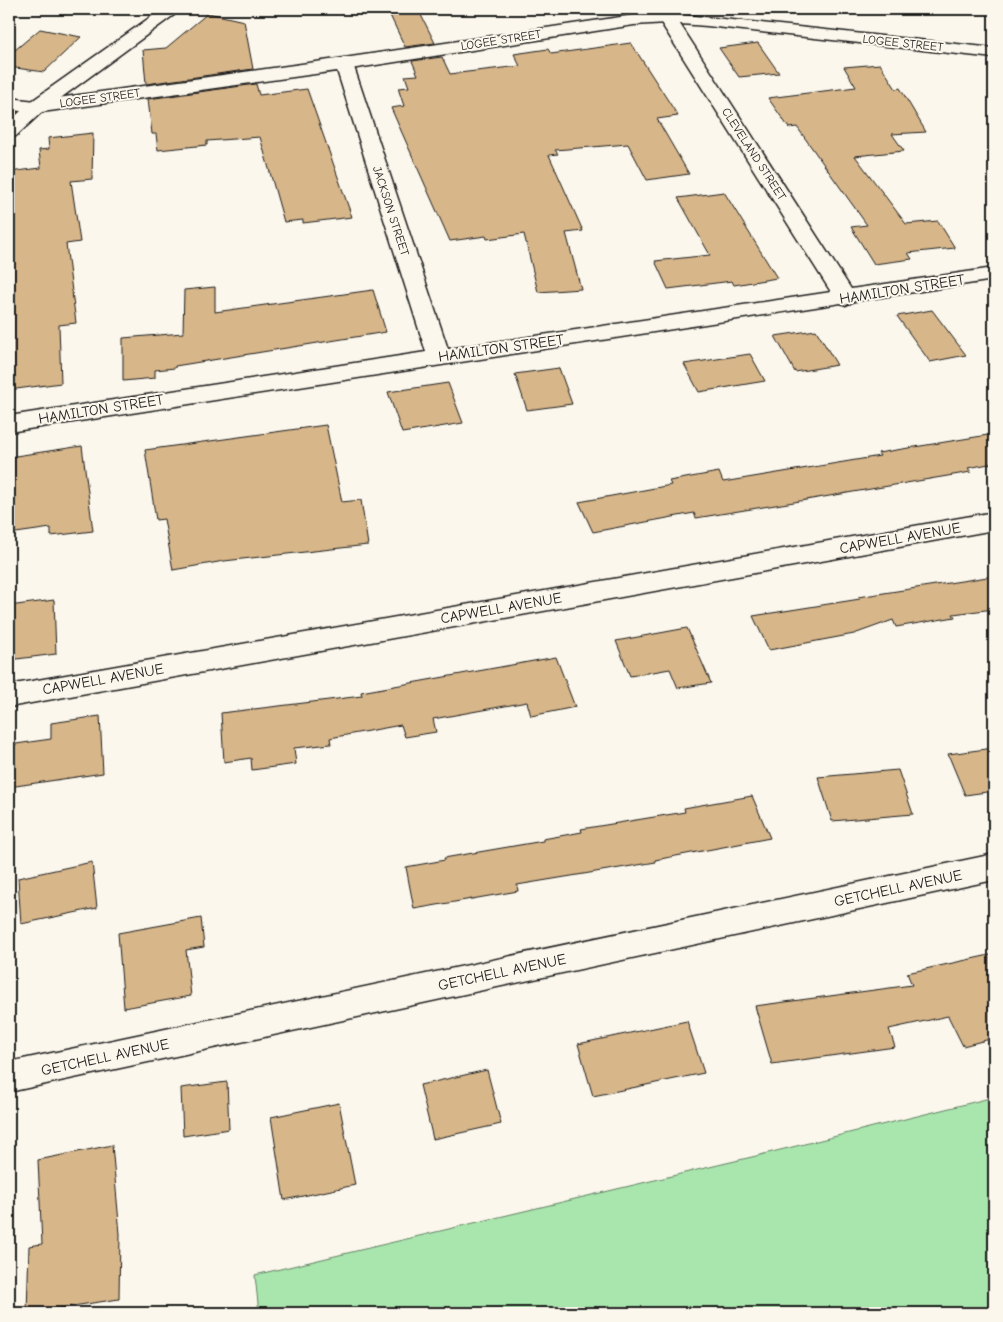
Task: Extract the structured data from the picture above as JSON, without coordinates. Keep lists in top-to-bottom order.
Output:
{
  "streets": {
    "street": [
      "LOGEE STREET",
      "CLEVELAND STREET",
      "JACKSON STREET",
      "HAMILTON STREET",
      "CAPWELL AVENUE",
      "GETCHELL AVENUE"
    ]
  },
  "crossings": [
    ["LOGEE STREET", "CLEVELAND STREET"],
    ["LOGEE STREET", "JACKSON STREET"],
    ["CLEVELAND STREET", "HAMILTON STREET"],
    ["JACKSON STREET", "HAMILTON STREET"]
  ]
}
